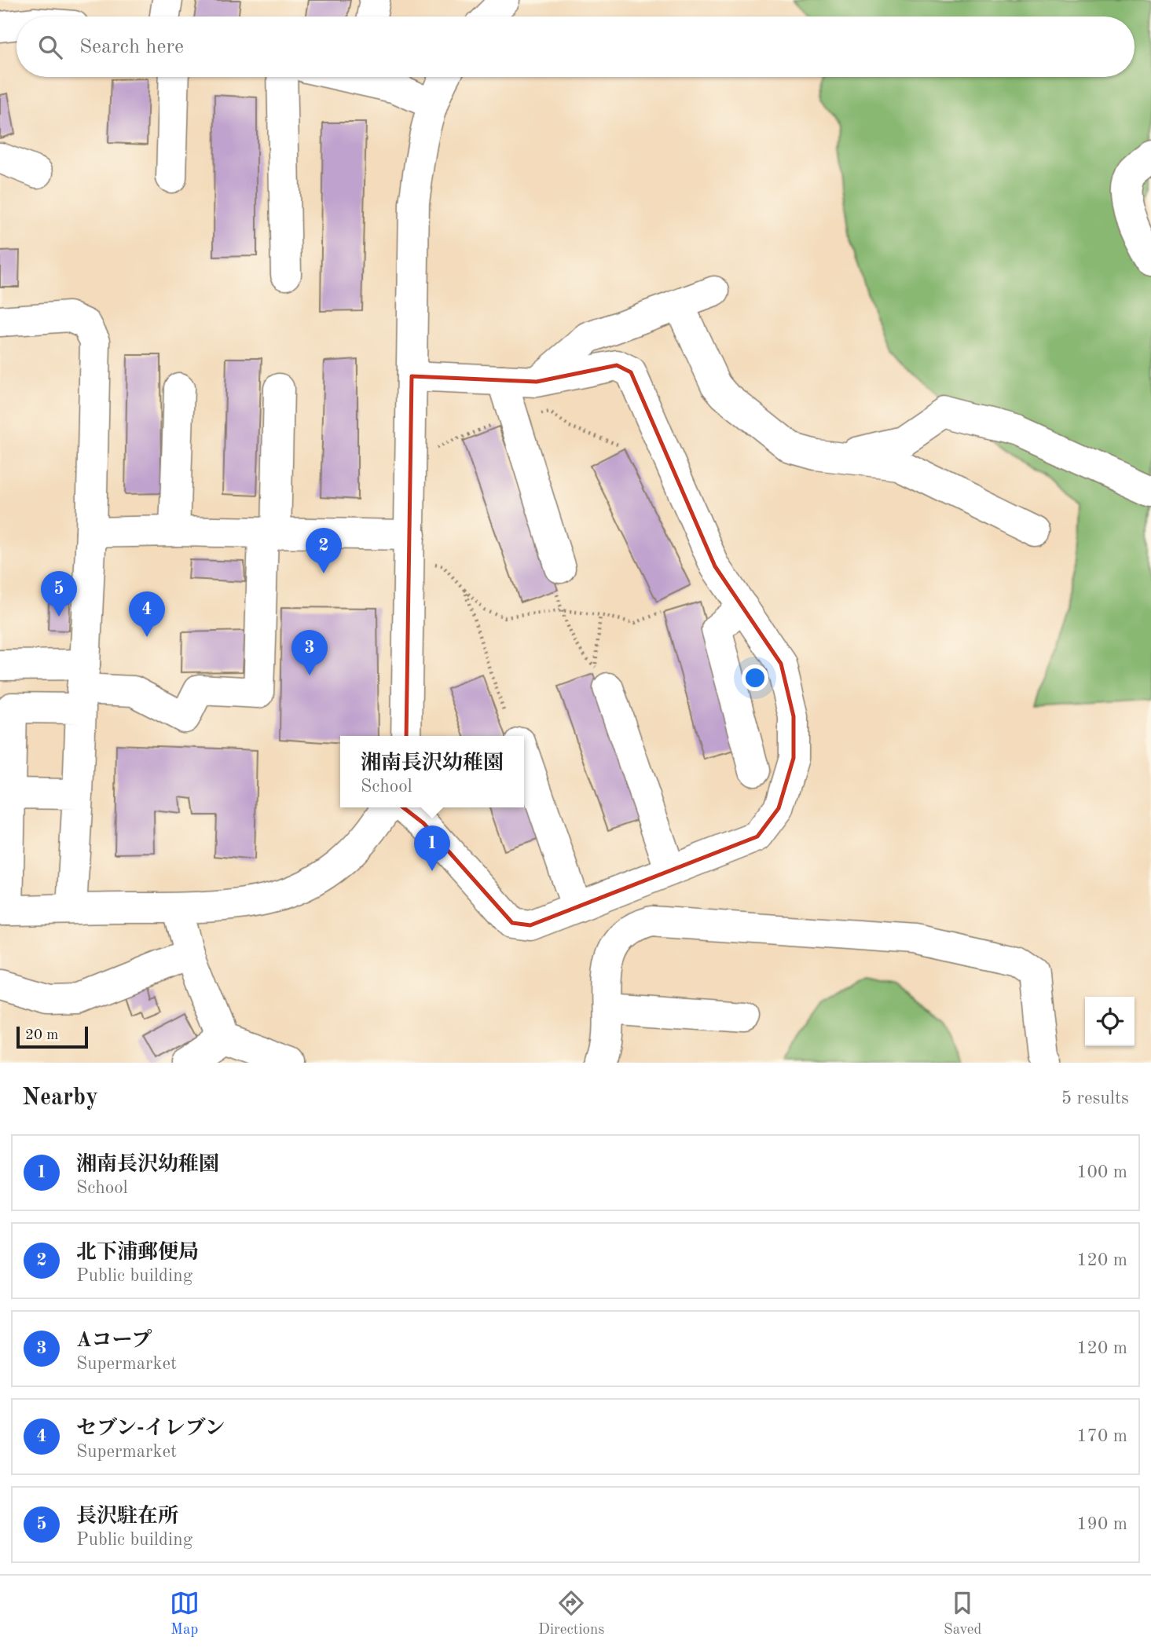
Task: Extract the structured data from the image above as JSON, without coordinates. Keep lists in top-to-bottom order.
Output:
{
  "scale_bar": "20 m",
  "page": {
    "search": "Search here",
    "pins": [
      "2",
      "5",
      "4",
      "3",
      "1"
    ],
    "popup": ["湘南長沢幼稚園", "School"],
    "scale": "20 m",
    "heading": ["Nearby", "5 results"],
    "list": [
      {
        "mark": "1",
        "name": "湘南長沢幼稚園",
        "note": "School",
        "value": "100 m"
      },
      {
        "mark": "2",
        "name": "北下浦郵便局",
        "note": "Public building",
        "value": "120 m"
      },
      {
        "mark": "3",
        "name": "Aコープ",
        "note": "Supermarket",
        "value": "120 m"
      },
      {
        "mark": "4",
        "name": "セブン-イレブン",
        "note": "Supermarket",
        "value": "170 m"
      },
      {
        "mark": "5",
        "name": "長沢駐在所",
        "note": "Public building",
        "value": "190 m"
      }
    ],
    "nav": ["Map", "Directions", "Saved"]
  }
}
